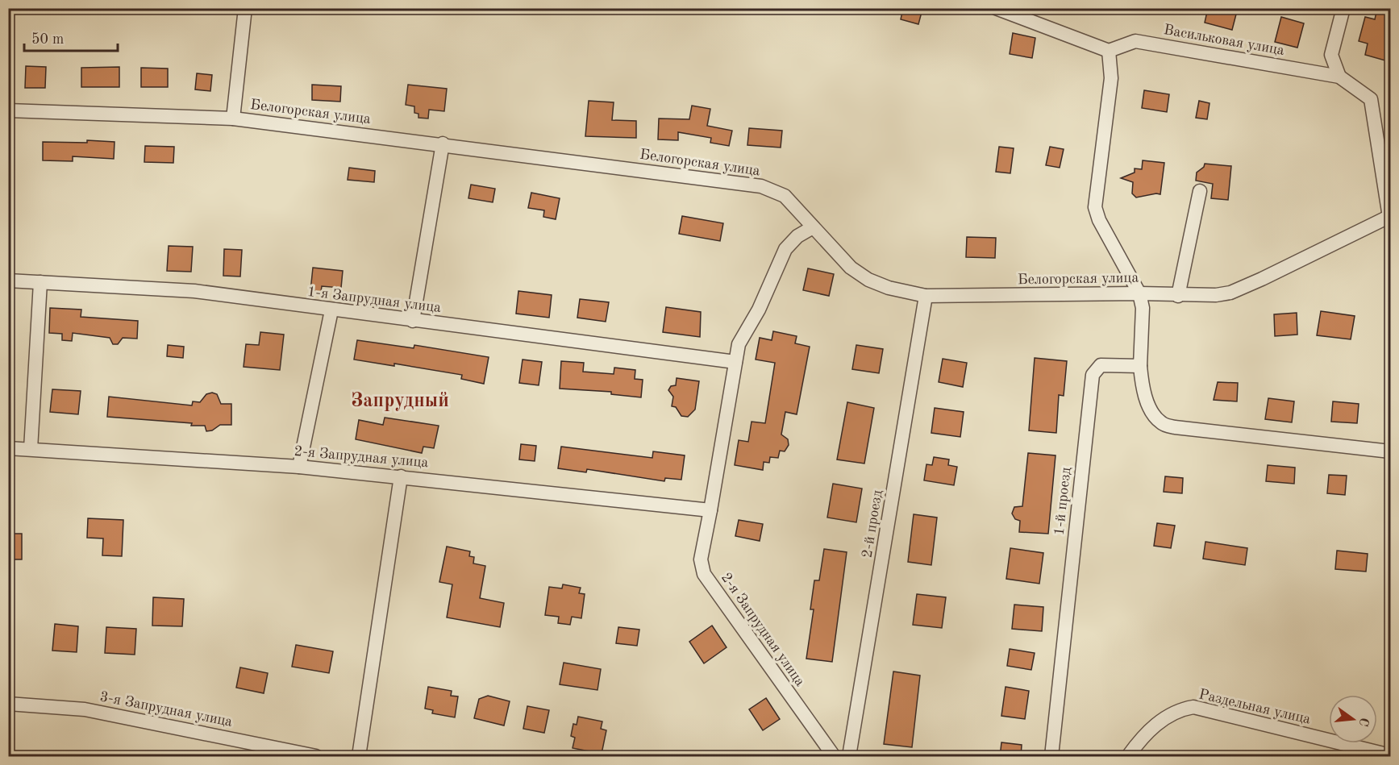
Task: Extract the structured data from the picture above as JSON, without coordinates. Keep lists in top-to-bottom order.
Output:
{
  "streets": {
    "street": [
      "Васильковая улица",
      "Белогорская улица",
      "1-я Запрудная улица",
      "2-я Запрудная улица",
      "1-й проезд",
      "2-й проезд",
      "Раздельная улица",
      "3-я Запрудная улица"
    ]
  },
  "crossings": [
    ["Белогорская улица", "2-я Запрудная улица"],
    ["Белогорская улица", "2-й проезд"],
    ["1-я Запрудная улица", "2-я Запрудная улица"]
  ],
  "districts": ["Запрудный"],
  "scale_bar": "50 m",
  "north": "right"
}
